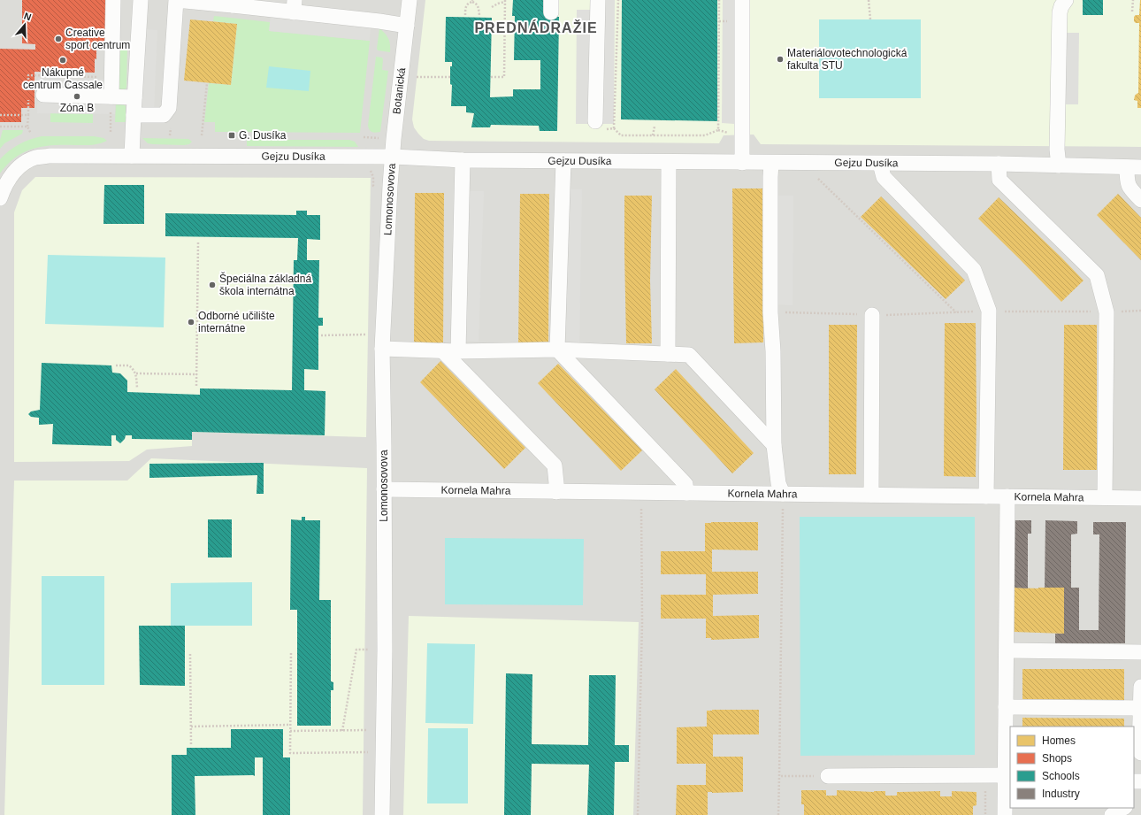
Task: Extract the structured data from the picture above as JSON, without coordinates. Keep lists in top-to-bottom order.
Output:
{
  "streets": {
    "street": [
      "Botanická",
      "Gejzu Dusíka",
      "Lomonosovova",
      "Kornela Mahra"
    ]
  },
  "crossings": [
    ["Botanická", "Gejzu Dusíka"],
    ["Botanická", "Lomonosovova"],
    ["Gejzu Dusíka", "Lomonosovova"],
    ["Lomonosovova", "Kornela Mahra"]
  ],
  "districts": ["PREDNÁDRAŽIE"],
  "places": {
    "other": [
      "Creative sport centrum",
      "Materiálovotechnologická fakulta STU",
      "Nákupné centrum Cassale",
      "Zóna B",
      "Špeciálna základná škola internátna",
      "Odborné učilište internátne"
    ],
    "transit": ["G. Dusíka"]
  },
  "legend": [
    "Homes",
    "Shops",
    "Schools",
    "Industry"
  ],
  "north": "top"
}
